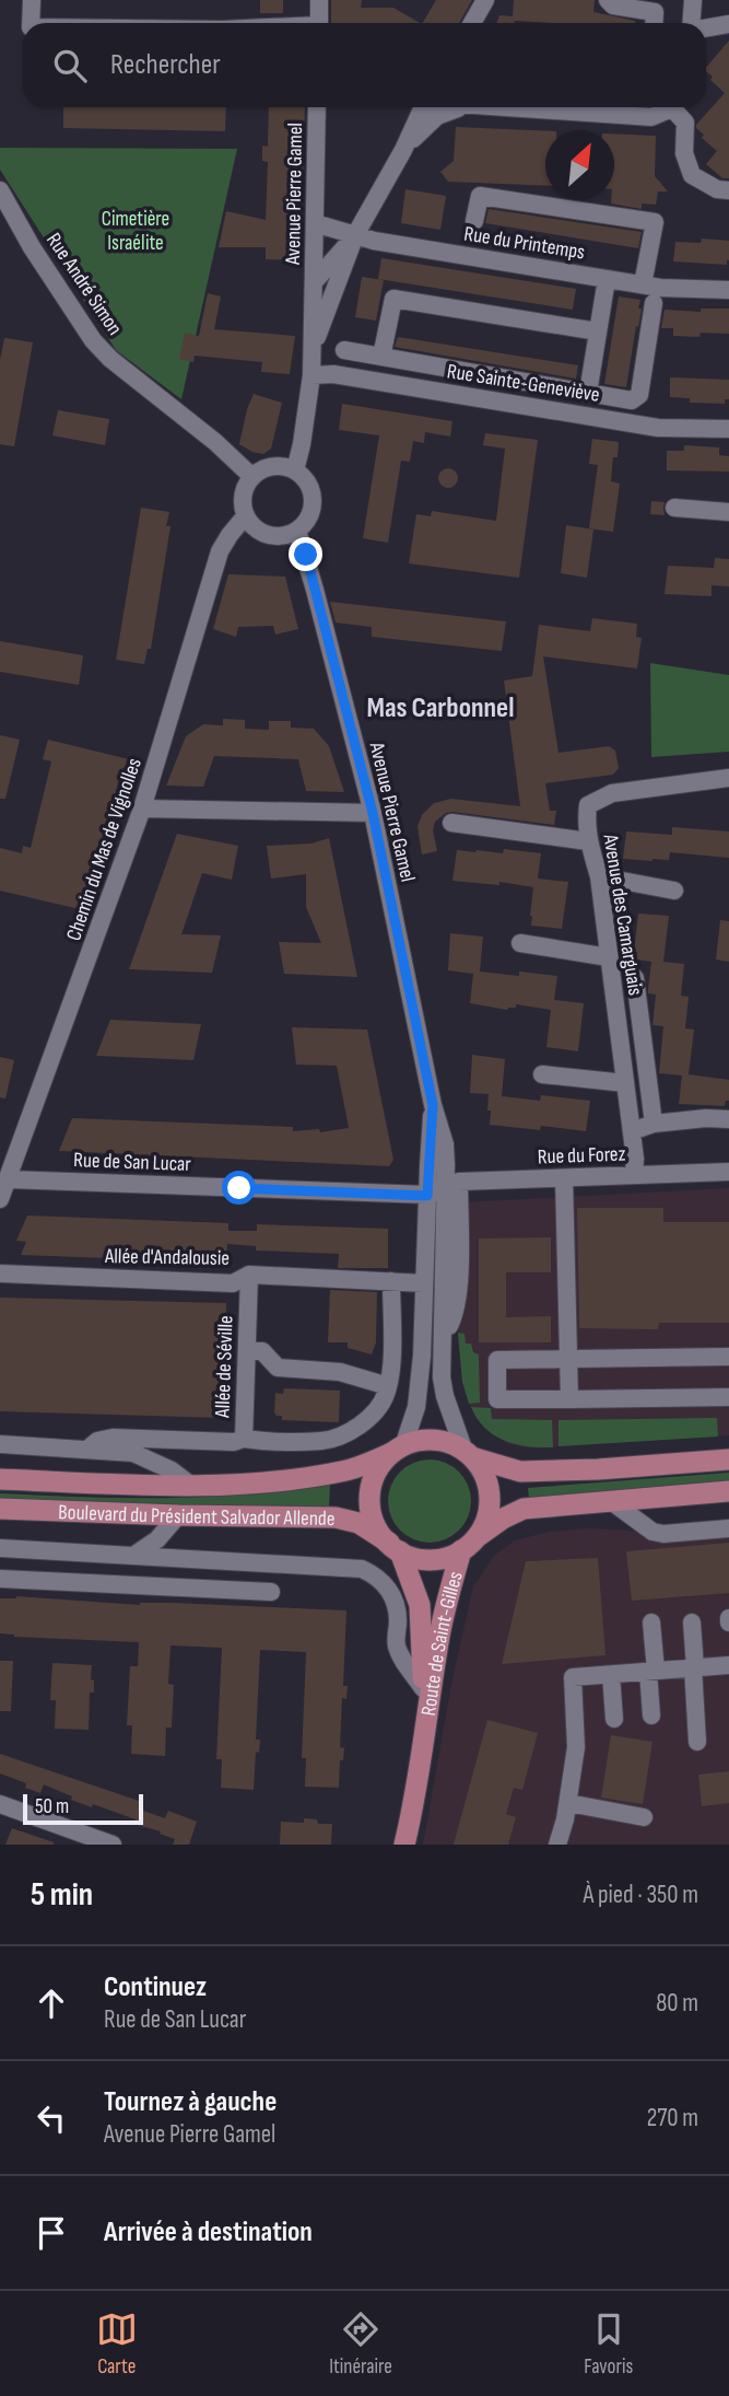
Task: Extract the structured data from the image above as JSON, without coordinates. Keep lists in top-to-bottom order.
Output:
{
  "streets": {
    "main road": ["Boulevard du Président Salvador Allende", "Route de Saint-Gilles"],
    "street": [
      "Avenue Pierre Gamel",
      "Rue du Printemps",
      "Rue André Simon",
      "Rue Sainte-Geneviève",
      "Chemin du Mas de Vignolles",
      "Avenue des Camarguais",
      "Rue du Forez",
      "Rue de San Lucar",
      "Allée d'Andalousie",
      "Allée de Séville"
    ]
  },
  "crossings": [
    ["Avenue Pierre Gamel", "Rue du Printemps"],
    ["Avenue Pierre Gamel", "Rue André Simon"],
    ["Avenue Pierre Gamel", "Rue Sainte-Geneviève"],
    ["Avenue Pierre Gamel", "Chemin du Mas de Vignolles"],
    ["Avenue Pierre Gamel", "Rue du Forez"],
    ["Avenue Pierre Gamel", "Rue de San Lucar"],
    ["Avenue Pierre Gamel", "Allée d'Andalousie"],
    ["Avenue Pierre Gamel", "Boulevard du Président Salvador Allende"],
    ["Avenue Pierre Gamel", "Route de Saint-Gilles"],
    ["Rue André Simon", "Chemin du Mas de Vignolles"],
    ["Chemin du Mas de Vignolles", "Rue de San Lucar"],
    ["Avenue des Camarguais", "Rue du Forez"],
    ["Rue du Forez", "Rue de San Lucar"],
    ["Allée d'Andalousie", "Allée de Séville"],
    ["Allée de Séville", "Boulevard du Président Salvador Allende"],
    ["Boulevard du Président Salvador Allende", "Route de Saint-Gilles"]
  ],
  "districts": ["Mas Carbonnel"],
  "parks": ["Cimetière Israélite"],
  "scale_bar": "50 m",
  "north": "top right",
  "page": {
    "search": "Rechercher",
    "scale": "50 m",
    "heading": ["5 min", "À pied · 350 m"],
    "list": [
      ["Continuez", "Rue de San Lucar", "80 m"],
      ["Tournez à gauche", "Avenue Pierre Gamel", "270 m"],
      "Arrivée à destination"
    ],
    "nav": ["Carte", "Itinéraire", "Favoris"]
  }
}
